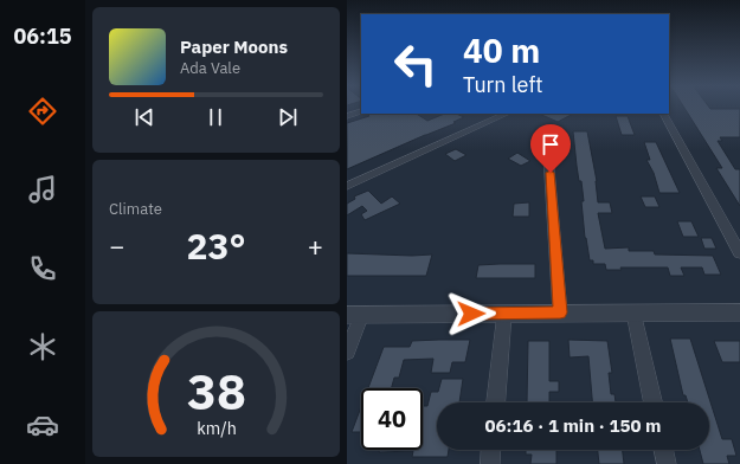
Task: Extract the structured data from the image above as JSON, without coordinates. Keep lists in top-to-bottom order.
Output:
{
  "page": {
    "tabs": "06:15",
    "turn": ["40 m", "Turn left"],
    "song": ["Paper Moons", "Ada Vale"],
    "tile": "Climate",
    "heat": ["−", "23°", "+"],
    "limit": "40",
    "trip": "06:16 · 1 min · 150 m",
    "gauge": ["38", "km/h"]
  }
}
